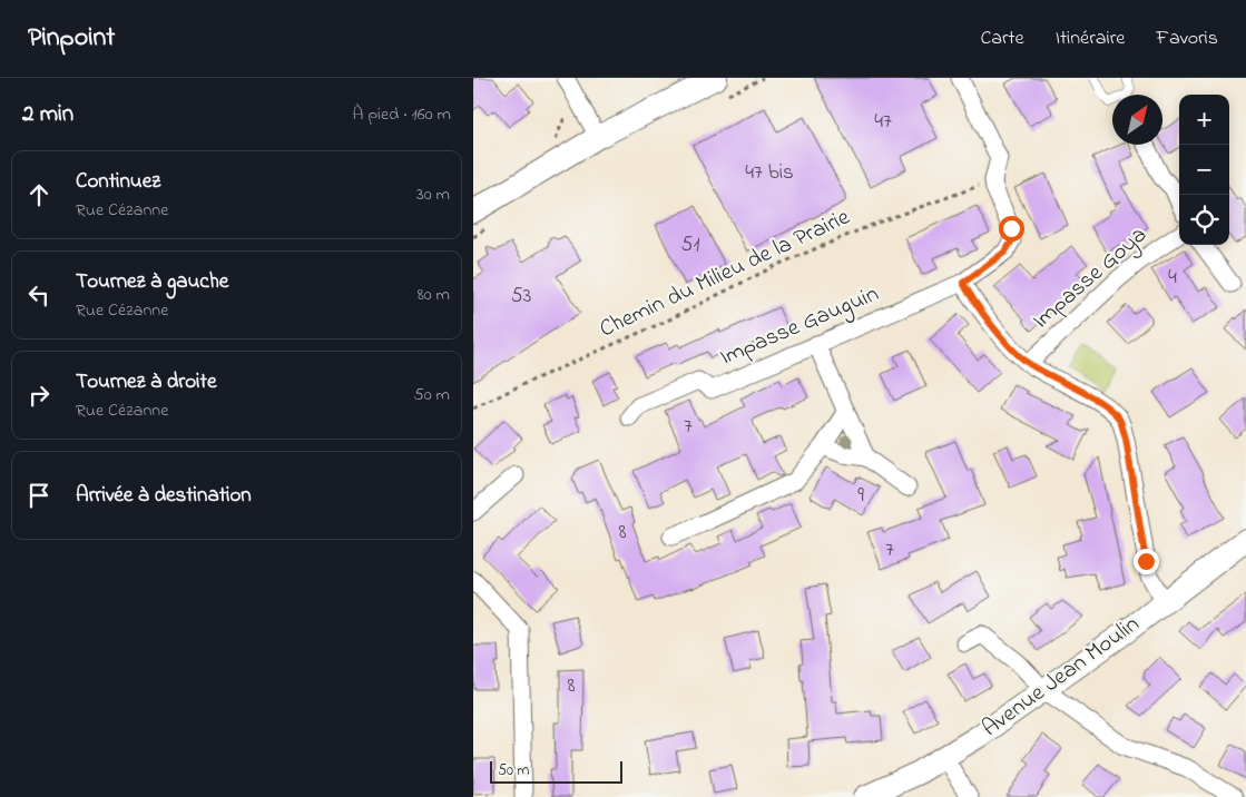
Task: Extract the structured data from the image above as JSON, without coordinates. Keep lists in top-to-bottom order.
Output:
{
  "streets": {
    "main road": ["Avenue Jean Moulin"],
    "street": ["Impasse Goya", "Impasse Gauguin"],
    "path": ["Chemin du Milieu de la Prairie"]
  },
  "crossings": [
    ["Chemin du Milieu de la Prairie", "Impasse Gauguin"]
  ],
  "house_numbers": [
    "47",
    "47 bis",
    "51",
    "4",
    "53",
    "7",
    "9",
    "8",
    "7",
    "8"
  ],
  "scale_bar": "50 m",
  "north": "top right",
  "page": {
    "header": "Pinpoint",
    "nav": ["Carte", "Itinéraire", "Favoris"],
    "heading": ["2 min", "À pied · 160 m"],
    "map_buttons": ["+", "−"],
    "list": [
      ["Continuez", "Rue Cézanne", "30 m"],
      ["Tournez à gauche", "Rue Cézanne", "80 m"],
      ["Tournez à droite", "Rue Cézanne", "50 m"],
      "Arrivée à destination"
    ],
    "scale": "50 m"
  }
}
